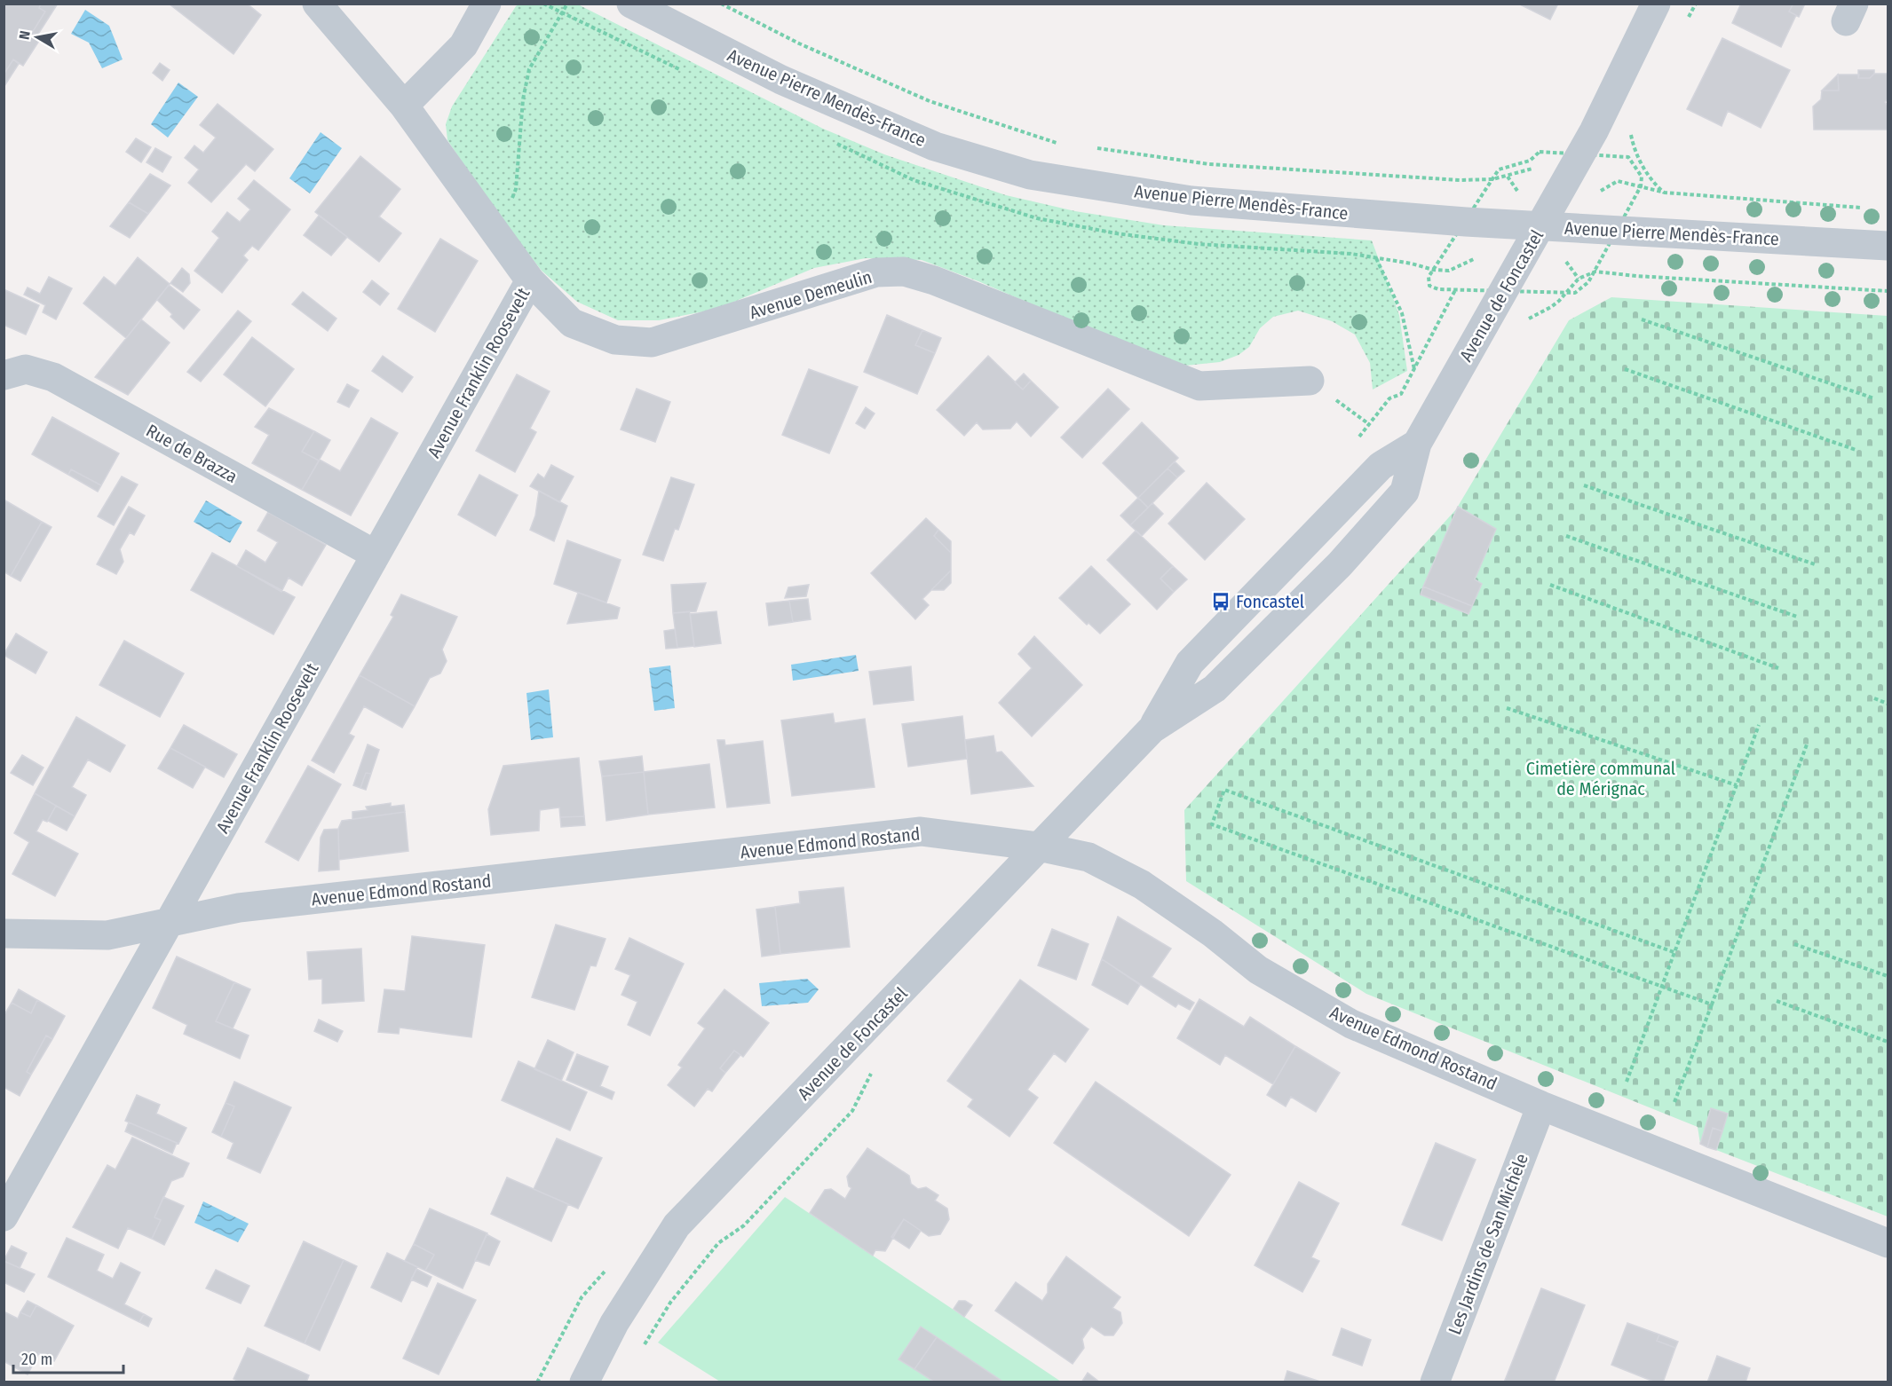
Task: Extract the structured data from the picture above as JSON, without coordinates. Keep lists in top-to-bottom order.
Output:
{
  "streets": {
    "street": [
      "Avenue Pierre Mendès-France",
      "Avenue Demeulin",
      "Avenue de Foncastel",
      "Avenue Franklin Roosevelt",
      "Rue de Brazza",
      "Avenue Edmond Rostand",
      "Les Jardins de San Michèle"
    ]
  },
  "crossings": [
    ["Avenue Pierre Mendès-France", "Avenue de Foncastel"],
    ["Avenue Demeulin", "Avenue Franklin Roosevelt"],
    ["Avenue de Foncastel", "Avenue Edmond Rostand"],
    ["Avenue Franklin Roosevelt", "Rue de Brazza"],
    ["Avenue Franklin Roosevelt", "Avenue Edmond Rostand"],
    ["Avenue Edmond Rostand", "Les Jardins de San Michèle"]
  ],
  "parks": ["Cimetière communal de Mérignac"],
  "places": {
    "bus stop": ["Foncastel"]
  },
  "scale_bar": "20 m",
  "north": "left"
}
